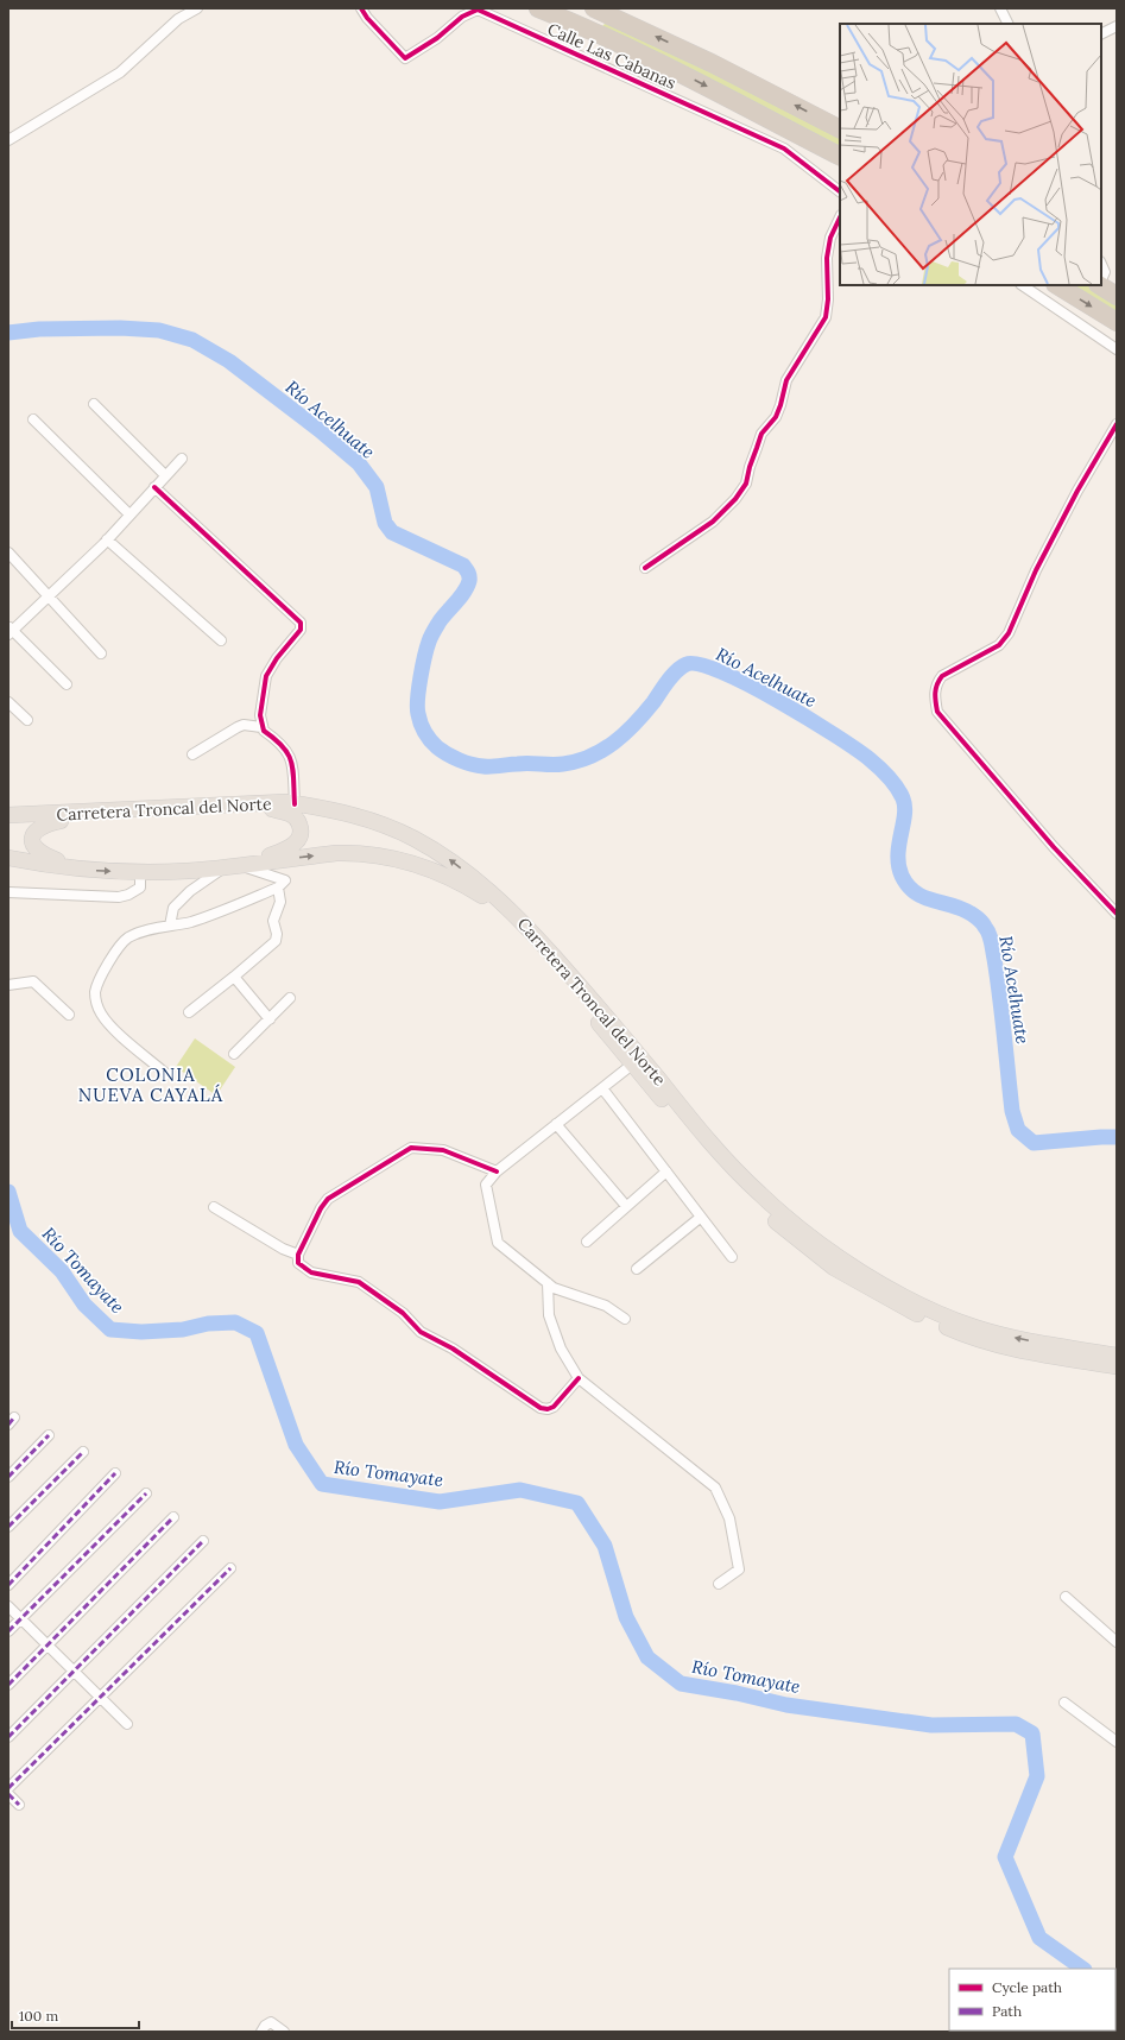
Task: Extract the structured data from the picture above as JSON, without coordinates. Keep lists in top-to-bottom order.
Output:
{
  "streets": {
    "main road": ["Carretera Troncal del Norte"],
    "street": ["Calle Las Cabanas"]
  },
  "districts": ["COLONIA NUEVA CAYALÁ"],
  "water": ["Río Acelhuate", "Río Tomayate"],
  "legend": ["Cycle path", "Path"],
  "scale_bar": "100 m"
}
